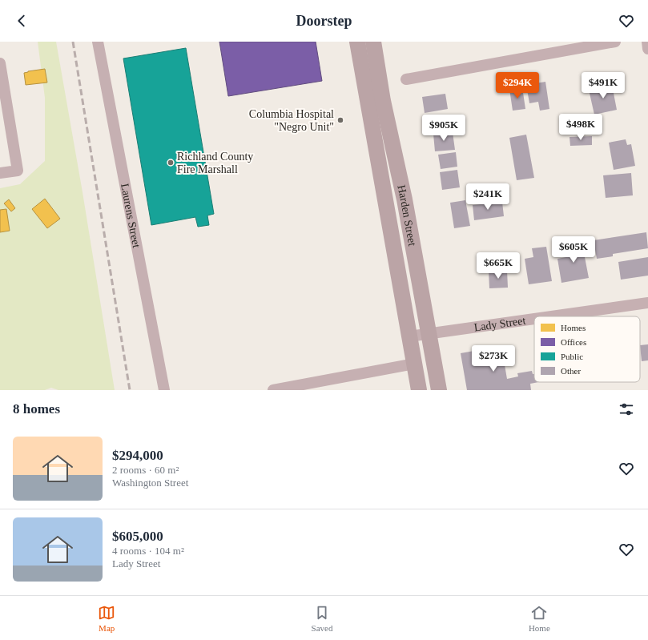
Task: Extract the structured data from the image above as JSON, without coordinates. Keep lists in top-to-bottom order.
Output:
{
  "streets": {
    "main road": ["Harden Street"],
    "street": ["Laurens Street", "Lady Street"]
  },
  "crossings": [
    ["Harden Street", "Lady Street"]
  ],
  "places": ["Columbia Hospital \"Negro Unit\"", "Richland County Fire Marshall"],
  "legend": [
    "Homes",
    "Offices",
    "Public",
    "Other"
  ],
  "page": {
    "header": "Doorstep",
    "price": [
      "$294K",
      "$491K",
      "$498K",
      "$905K",
      "$241K",
      "$605K",
      "$665K",
      "$273K"
    ],
    "heading": "8 homes",
    "list": [
      {
        "name": "$294,000",
        "note": "2 rooms · 60 m² · Washington Street"
      },
      {
        "name": "$605,000",
        "note": "4 rooms · 104 m² · Lady Street"
      }
    ],
    "tabs": ["Map", "Saved", "Home"]
  }
}
